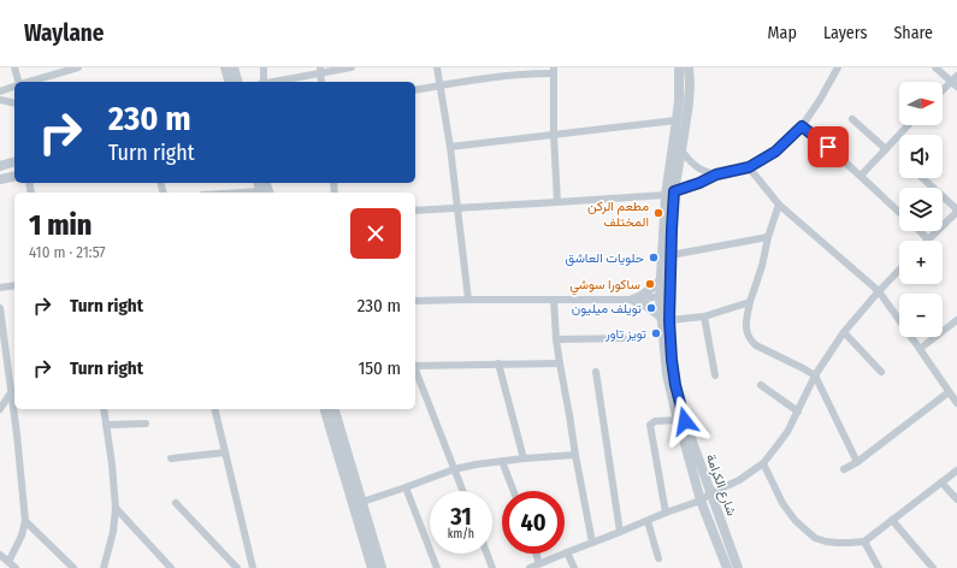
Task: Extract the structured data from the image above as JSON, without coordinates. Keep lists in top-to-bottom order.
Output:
{
  "streets": {
    "street": ["شارع الكرامة"]
  },
  "places": [
    "مطعم الركن المختلف",
    "حلويات العاشق",
    "ساكورا سوشي",
    "تويلف ميليون",
    "تويز تاور"
  ],
  "north": "right",
  "page": {
    "header": "Waylane",
    "nav": ["Map", "Layers", "Share"],
    "map_buttons": ["+", "−"],
    "turn": ["230 m", "Turn right"],
    "heading": ["1 min", "410 m · 21:57"],
    "list": [
      {
        "name": "Turn right",
        "value": "230 m"
      },
      {
        "name": "Turn right",
        "value": "150 m"
      }
    ],
    "speed": "31 km/h",
    "limit": "40"
  }
}
